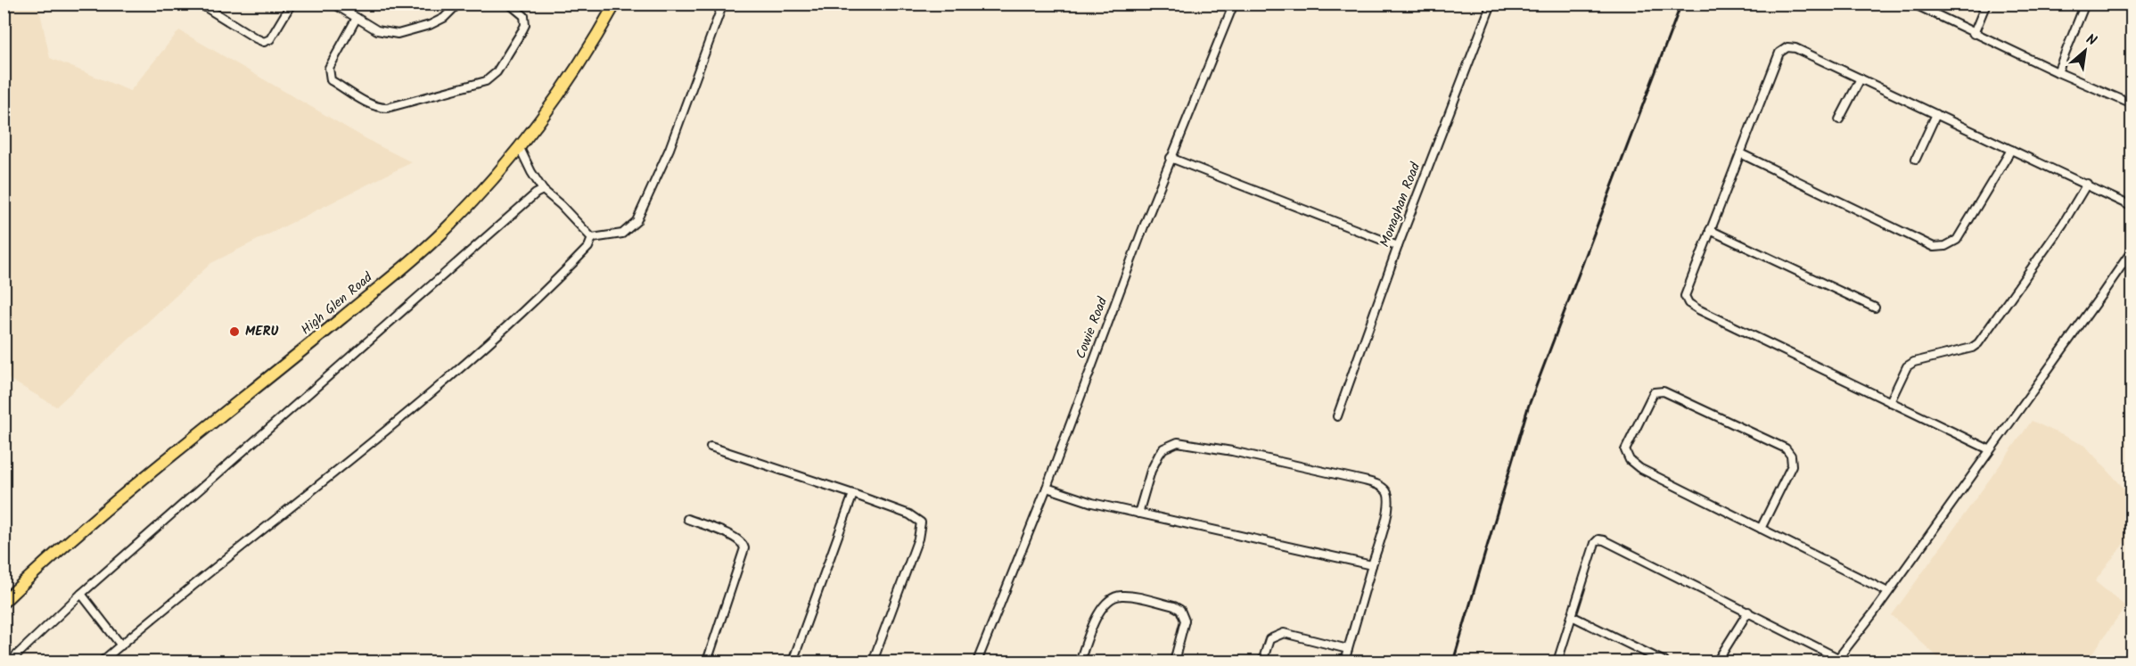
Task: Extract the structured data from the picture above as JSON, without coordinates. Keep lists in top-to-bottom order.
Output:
{
  "streets": {
    "main road": ["High Glen Road"],
    "street": ["Monaghan Road", "Cowie Road"]
  },
  "places": ["MERU"],
  "north": "top right"
}
